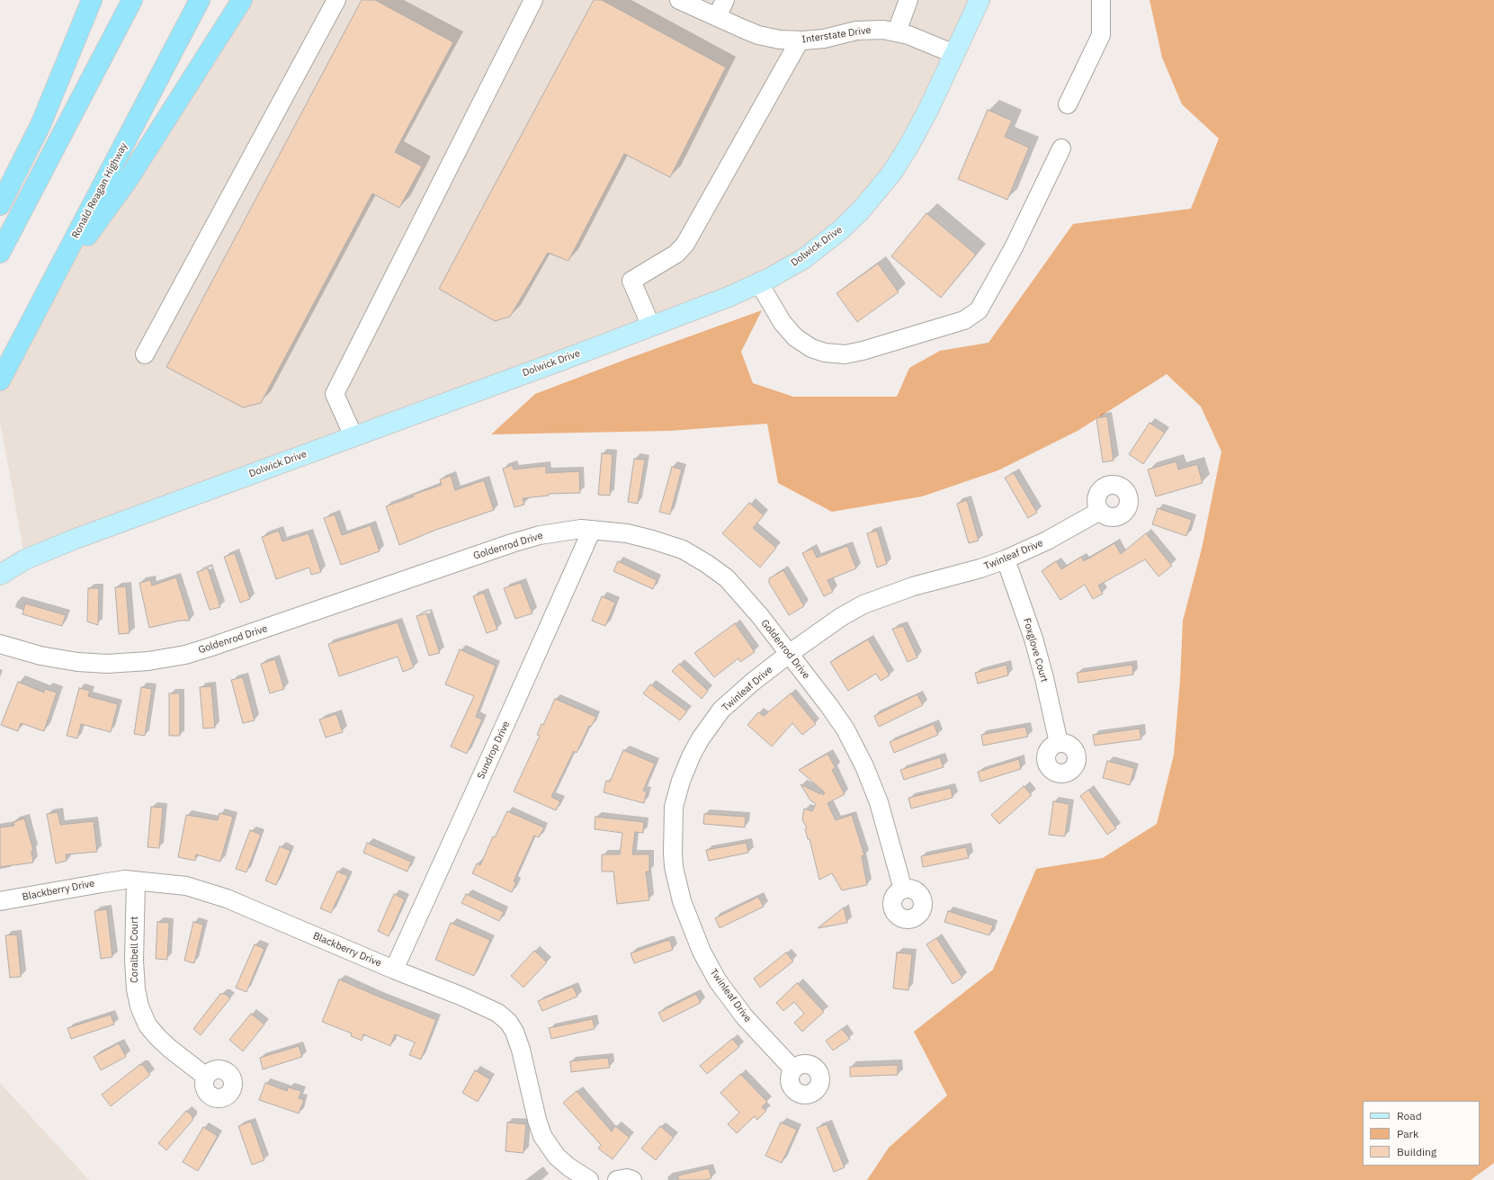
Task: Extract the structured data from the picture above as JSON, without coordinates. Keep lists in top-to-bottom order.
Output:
{
  "streets": {
    "highway": ["Ronald Reagan Highway"],
    "main road": ["Dolwick Drive"],
    "street": [
      "Interstate Drive",
      "Goldenrod Drive",
      "Twinleaf Drive",
      "Foxglove Court",
      "Sundrop Drive",
      "Blackberry Drive",
      "Coralbell Court"
    ]
  },
  "crossings": [
    ["Interstate Drive", "Dolwick Drive"],
    ["Goldenrod Drive", "Twinleaf Drive"],
    ["Goldenrod Drive", "Sundrop Drive"],
    ["Twinleaf Drive", "Foxglove Court"],
    ["Sundrop Drive", "Blackberry Drive"],
    ["Blackberry Drive", "Coralbell Court"]
  ],
  "legend": ["Road", "Park", "Building"]
}
